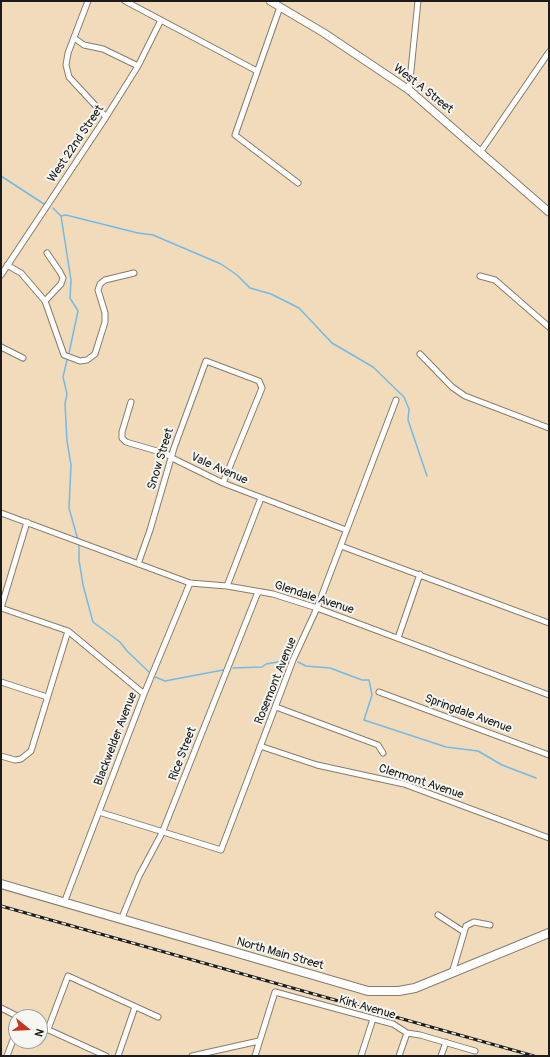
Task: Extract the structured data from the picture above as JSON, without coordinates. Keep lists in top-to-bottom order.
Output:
{
  "streets": {
    "main road": ["North Main Street"],
    "street": [
      "West A Street",
      "West 22nd Street",
      "Snow Street",
      "Vale Avenue",
      "Glendale Avenue",
      "Rosemont Avenue",
      "Springdale Avenue",
      "Blackwelder Avenue",
      "Rice Street",
      "Clermont Avenue",
      "Kirk Avenue"
    ]
  },
  "crossings": [
    ["Snow Street", "Vale Avenue"],
    ["Snow Street", "Glendale Avenue"],
    ["Vale Avenue", "Rosemont Avenue"],
    ["Glendale Avenue", "Rosemont Avenue"],
    ["Glendale Avenue", "Blackwelder Avenue"],
    ["Glendale Avenue", "Rice Street"],
    ["Rosemont Avenue", "Blackwelder Avenue"],
    ["Rosemont Avenue", "Rice Street"],
    ["Rosemont Avenue", "Clermont Avenue"],
    ["Blackwelder Avenue", "North Main Street"],
    ["Rice Street", "North Main Street"]
  ],
  "north": "right"
}
